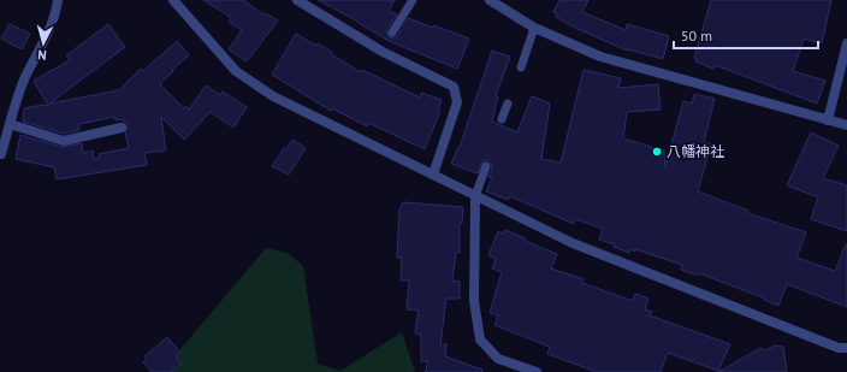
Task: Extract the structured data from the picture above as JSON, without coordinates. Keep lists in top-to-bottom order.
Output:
{
  "places": ["八幡神社"],
  "scale_bar": "50 m",
  "north": "bottom"
}
